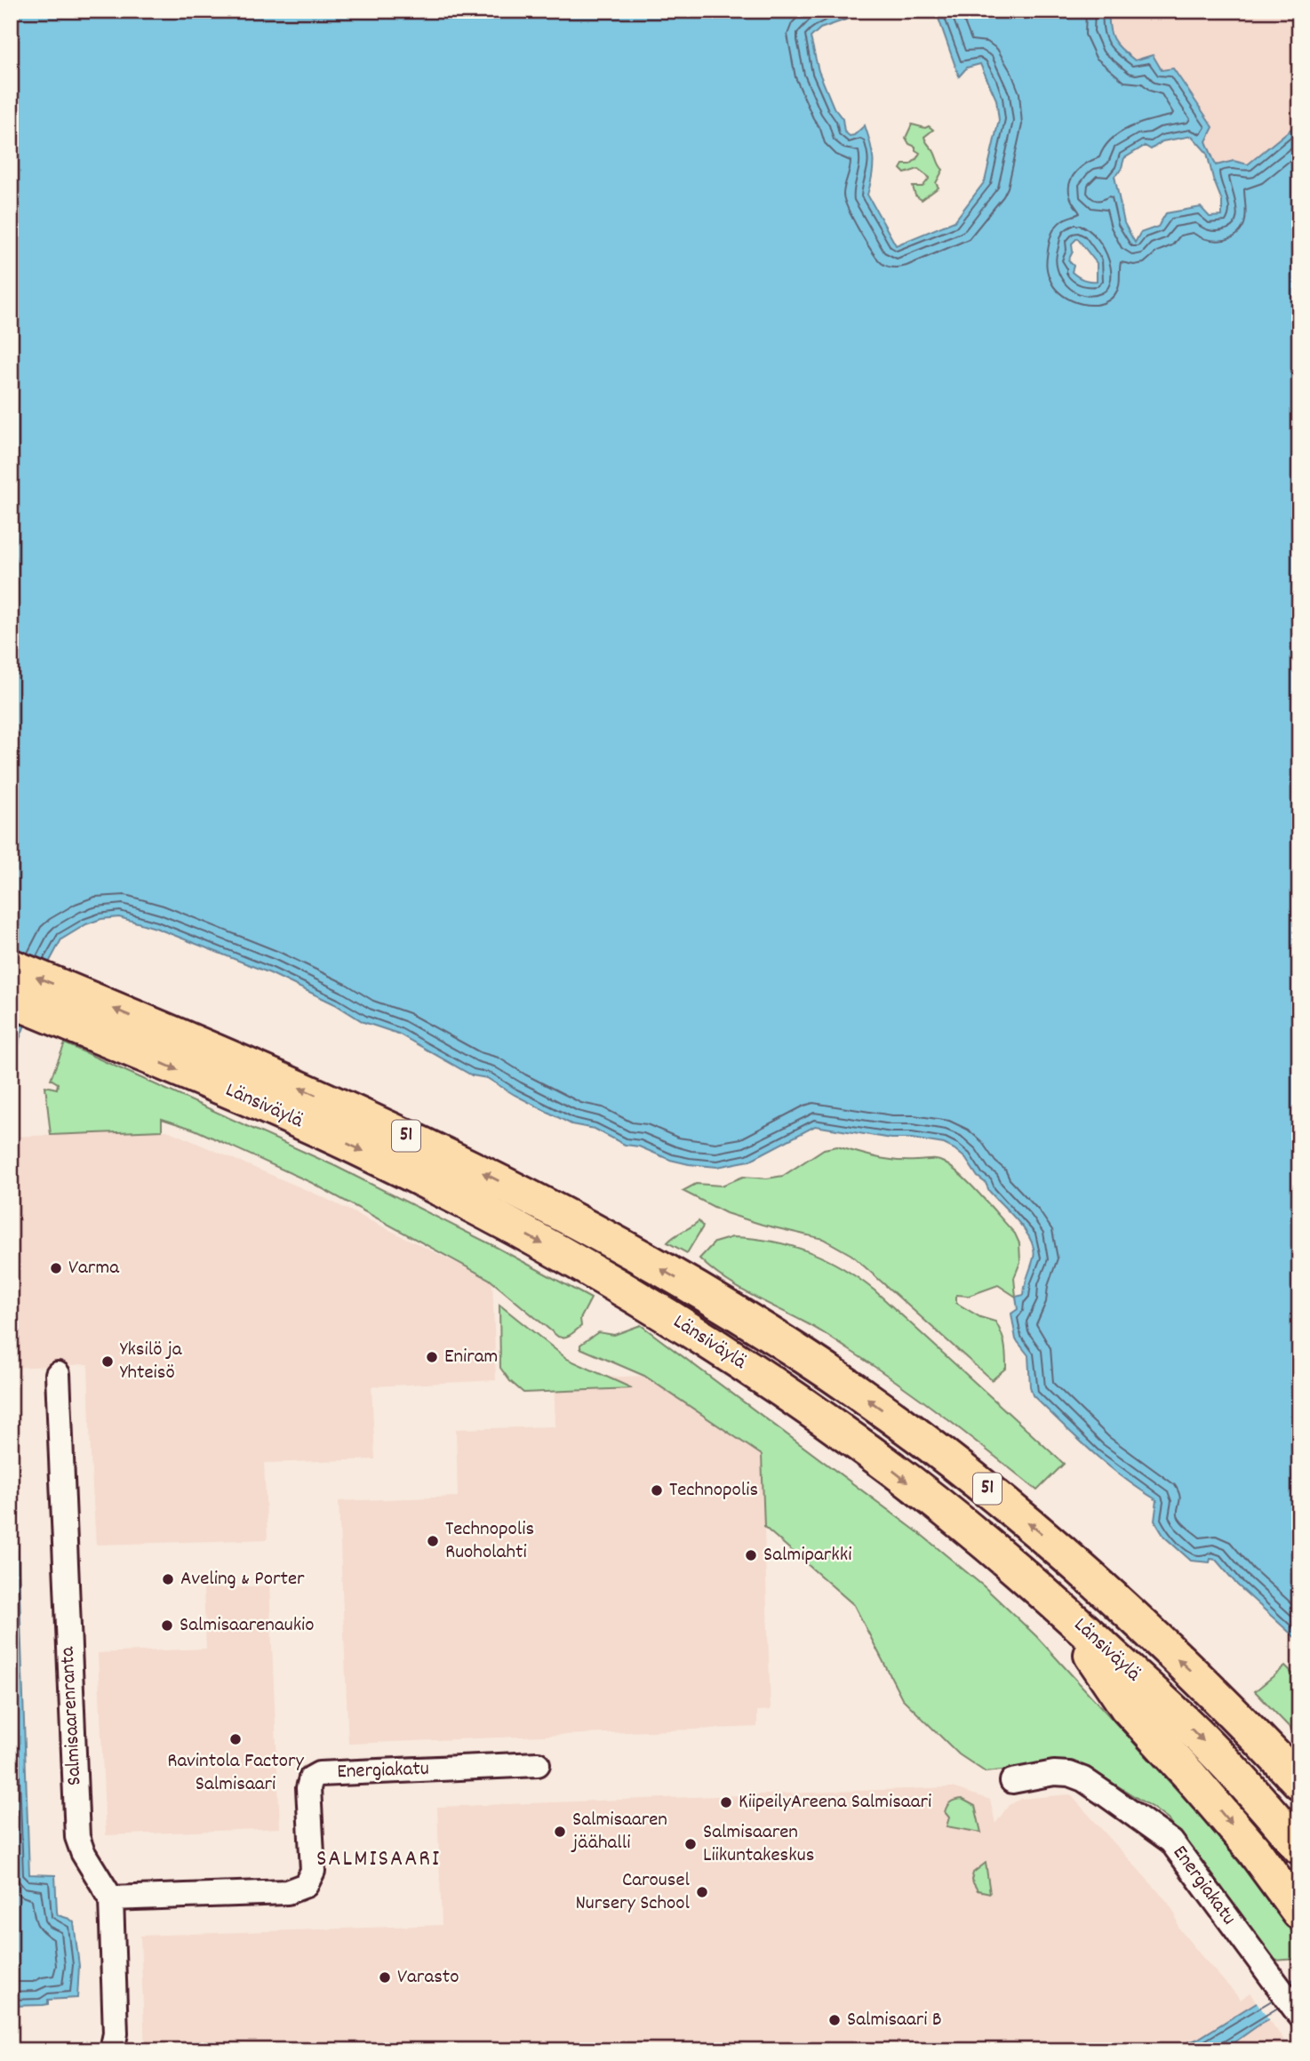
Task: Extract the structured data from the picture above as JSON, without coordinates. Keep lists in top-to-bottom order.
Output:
{
  "streets": {
    "highway": ["Länsiväylä", "51"],
    "street": ["Salmisaarenranta", "Energiakatu"]
  },
  "crossings": [
    ["Salmisaarenranta", "Energiakatu"]
  ],
  "districts": ["SALMISAARI"],
  "places": [
    "Varma",
    "Eniram",
    "Yksilö ja Yhteisö",
    "Technopolis",
    "Technopolis Ruoholahti",
    "Salmiparkki",
    "Aveling & Porter",
    "Salmisaarenaukio",
    "Ravintola Factory Salmisaari",
    "KiipeilyAreena Salmisaari",
    "Salmisaaren jäähalli",
    "Salmisaaren Liikuntakeskus",
    "Carousel Nursery School",
    "Varasto",
    "Salmisaari B"
  ]
}
